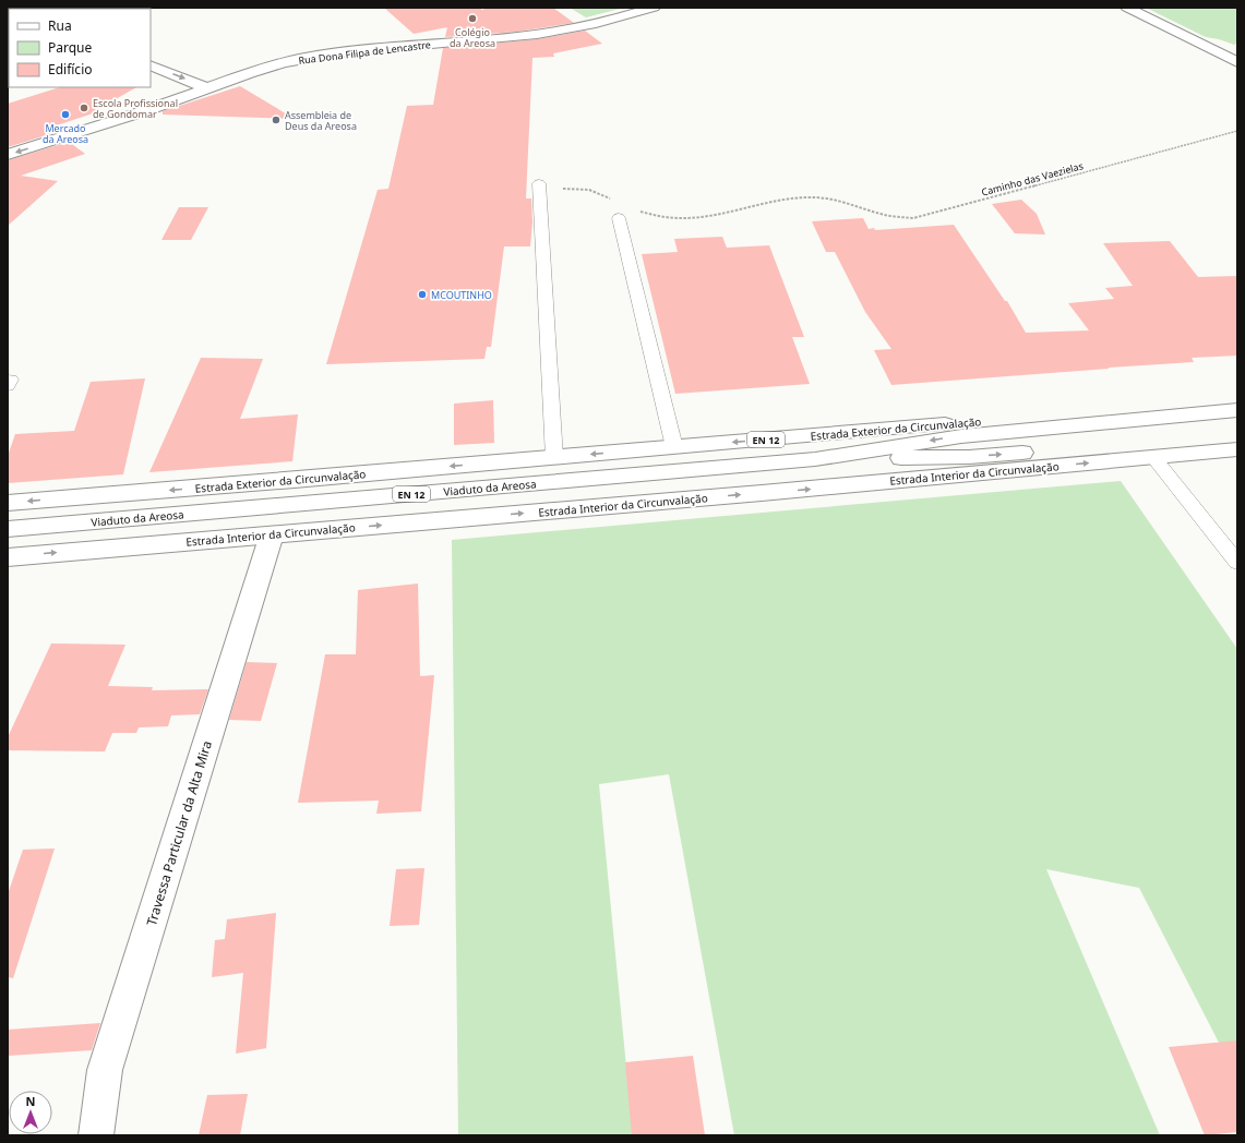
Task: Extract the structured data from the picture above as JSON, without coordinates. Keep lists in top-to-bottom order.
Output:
{
  "streets": {
    "main road": [
      "Rua Dona Filipa de Lencastre",
      "Estrada Exterior da Circunvalação",
      "EN 12",
      "Estrada Interior da Circunvalação",
      "Viaduto da Areosa",
      "Travessa Particular da Alta Mira"
    ],
    "path": ["Caminho das Vaezielas"]
  },
  "crossings": [
    ["Estrada Exterior da Circunvalação", "Estrada Interior da Circunvalação"],
    ["Estrada Exterior da Circunvalação", "Viaduto da Areosa"],
    ["Estrada Interior da Circunvalação", "Viaduto da Areosa"],
    ["Estrada Interior da Circunvalação", "Travessa Particular da Alta Mira"]
  ],
  "one_way": ["Estrada Exterior da Circunvalação", "Estrada Interior da Circunvalação"],
  "places": [
    "Colégio da Areosa",
    "Escola Profissional de Gondomar",
    "Mercado da Areosa",
    "Assembleia de Deus da Areosa",
    "MCOUTINHO"
  ],
  "legend": ["Rua", "Parque", "Edifício"],
  "north": "top"
}
